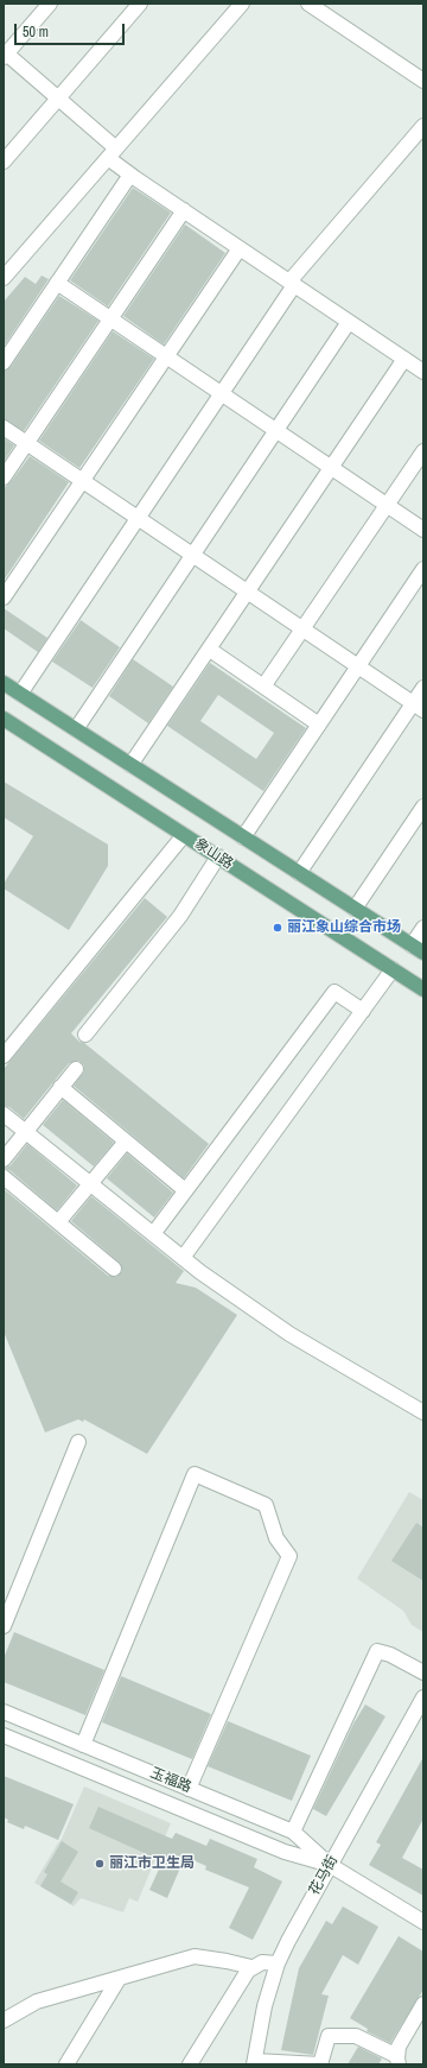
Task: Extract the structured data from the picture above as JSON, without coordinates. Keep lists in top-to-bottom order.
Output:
{
  "streets": {
    "main road": ["象山路"],
    "street": ["玉福路", "花马街"]
  },
  "crossings": [
    ["玉福路", "花马街"]
  ],
  "places": ["丽江象山综合市场", "丽江市卫生局"],
  "scale_bar": "50 m"
}
